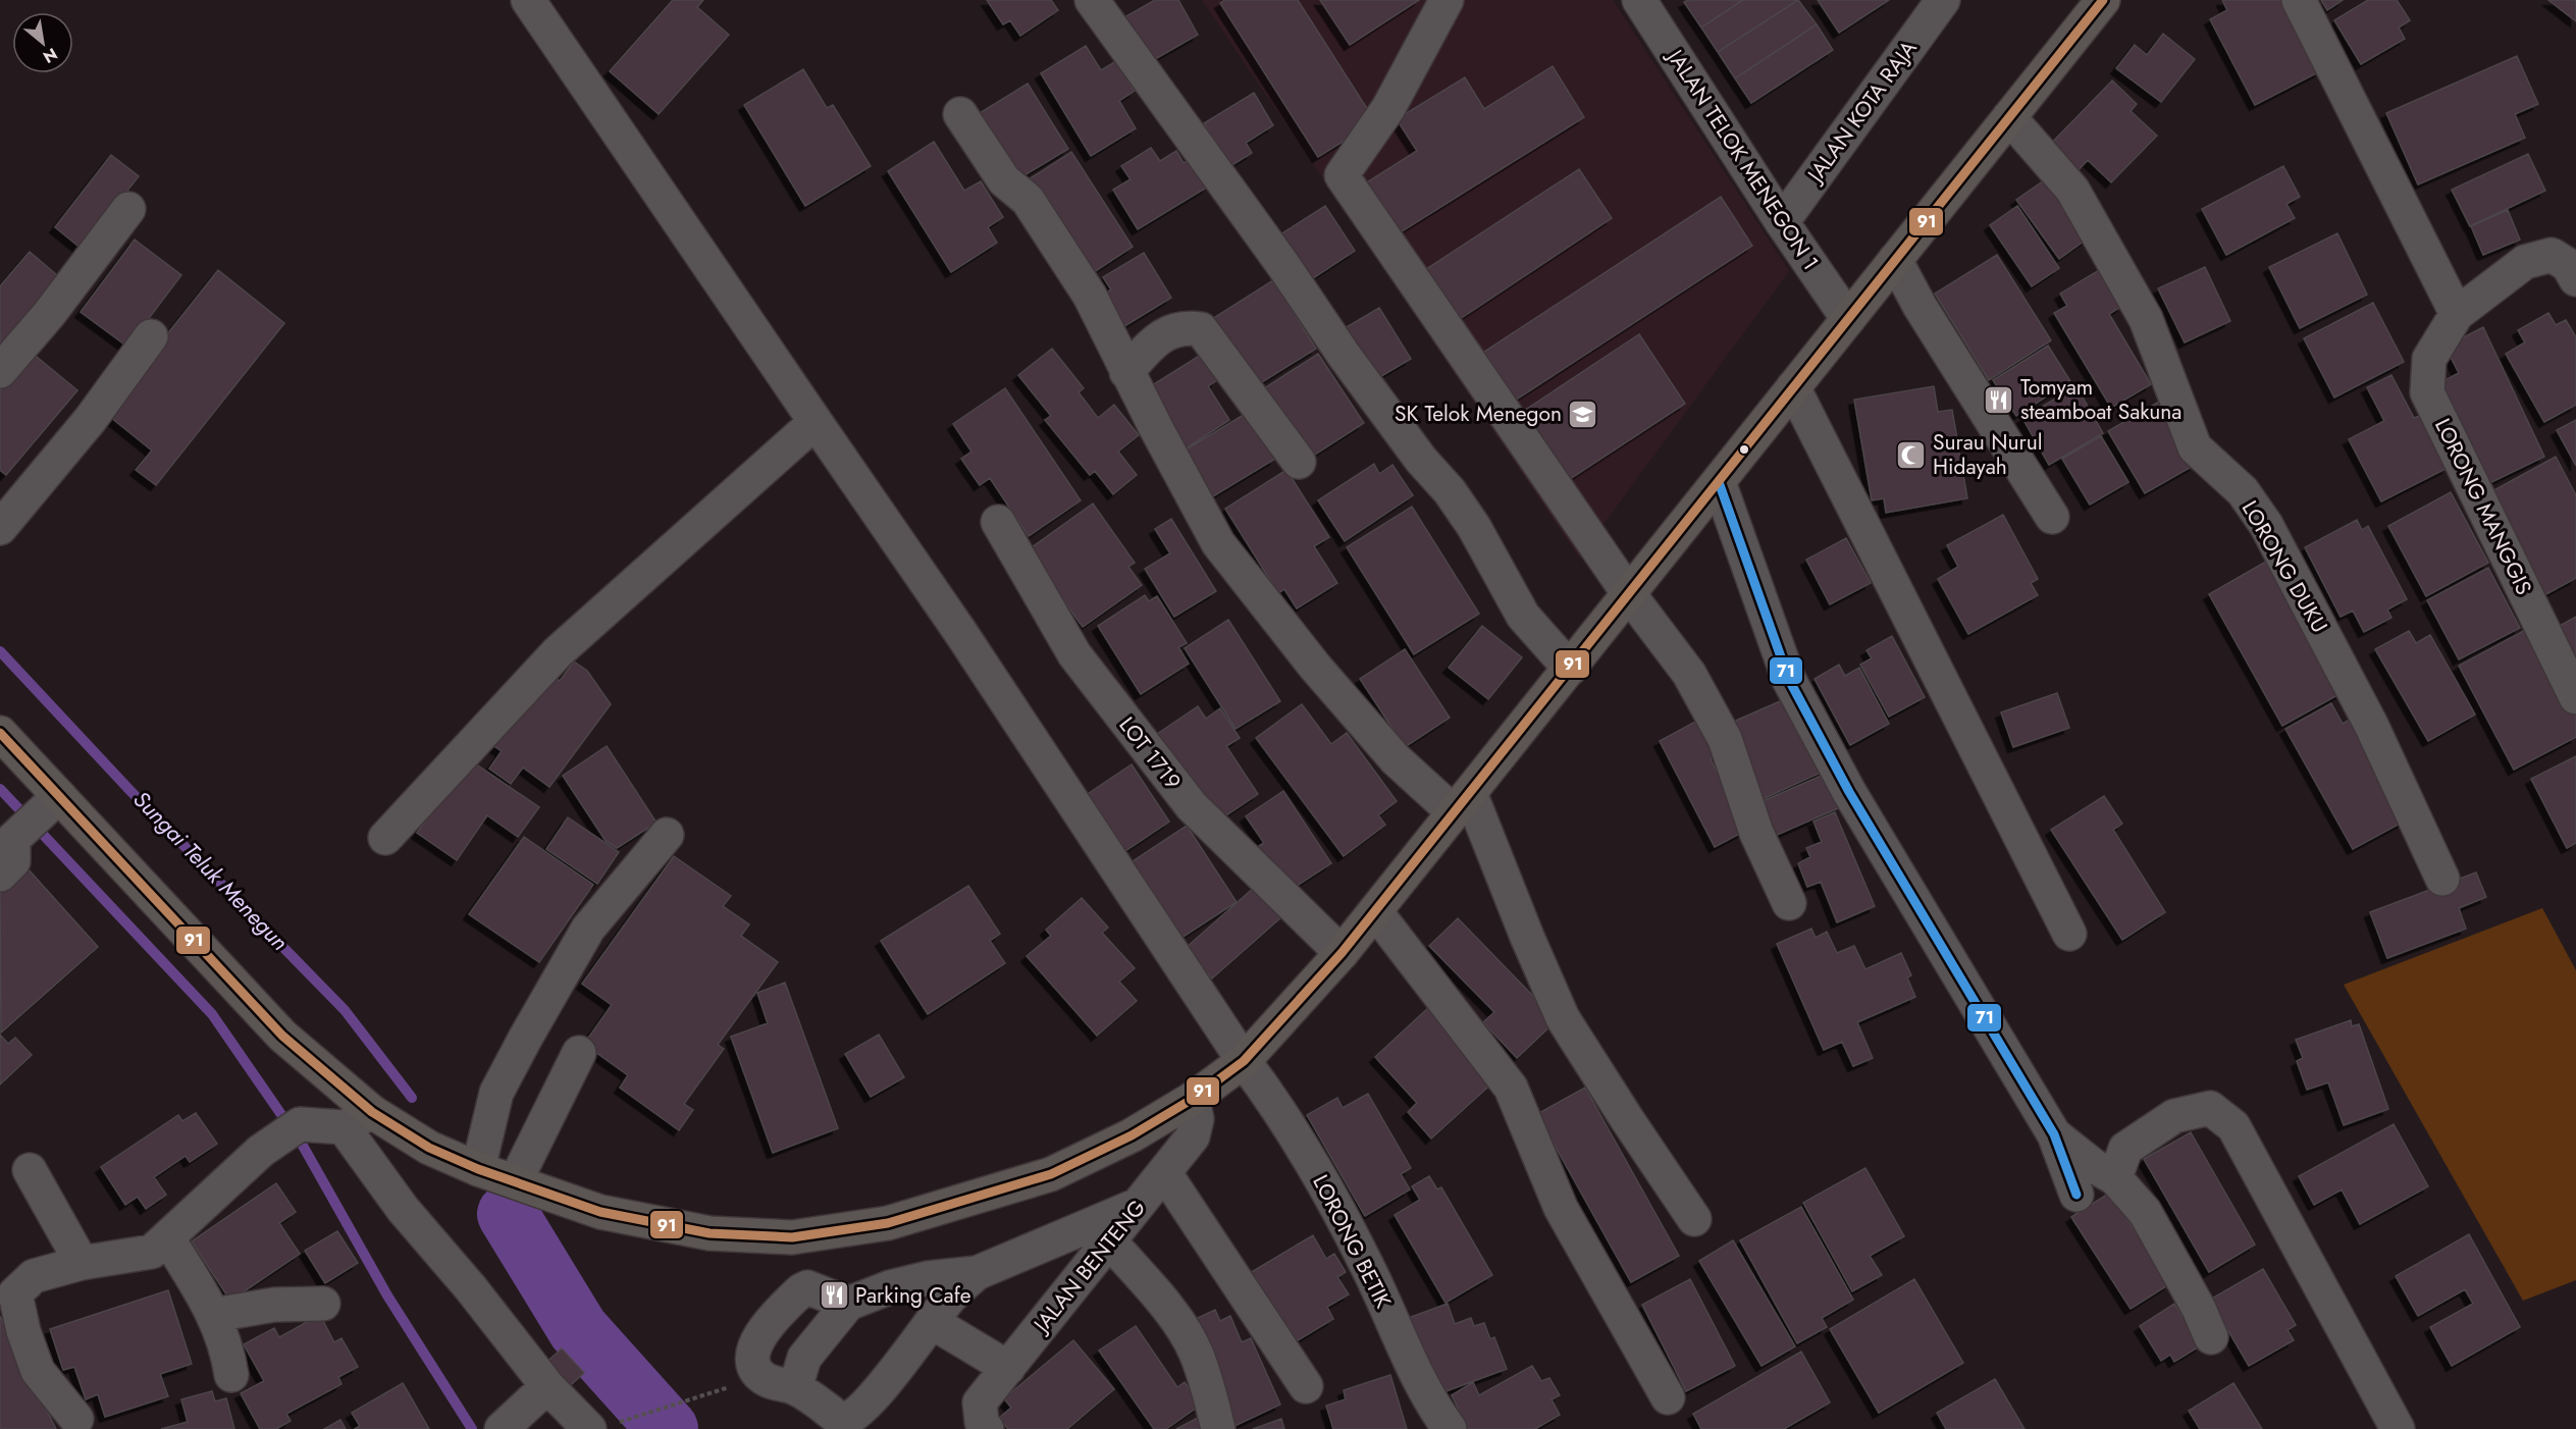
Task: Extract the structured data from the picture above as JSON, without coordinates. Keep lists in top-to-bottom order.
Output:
{
  "streets": {
    "street": [
      "JALAN KOTA RAJA",
      "JALAN TELOK MENEGON 1",
      "LORONG MANGGIS",
      "LORONG DUKU",
      "LOT 1719",
      "LORONG BETIK",
      "JALAN BENTENG"
    ]
  },
  "crossings": [
    ["JALAN KOTA RAJA", "JALAN TELOK MENEGON 1"]
  ],
  "water": ["Sungai Teluk Menegun"],
  "places": {
    "restaurant": ["Tomyam steamboat Sakuna", "Parking Cafe"],
    "school or university": ["SK Telok Menegon"],
    "mosque": ["Surau Nurul Hidayah"]
  },
  "lines": ["transit line 91", "transit line 71"],
  "north": "bottom right"
}
